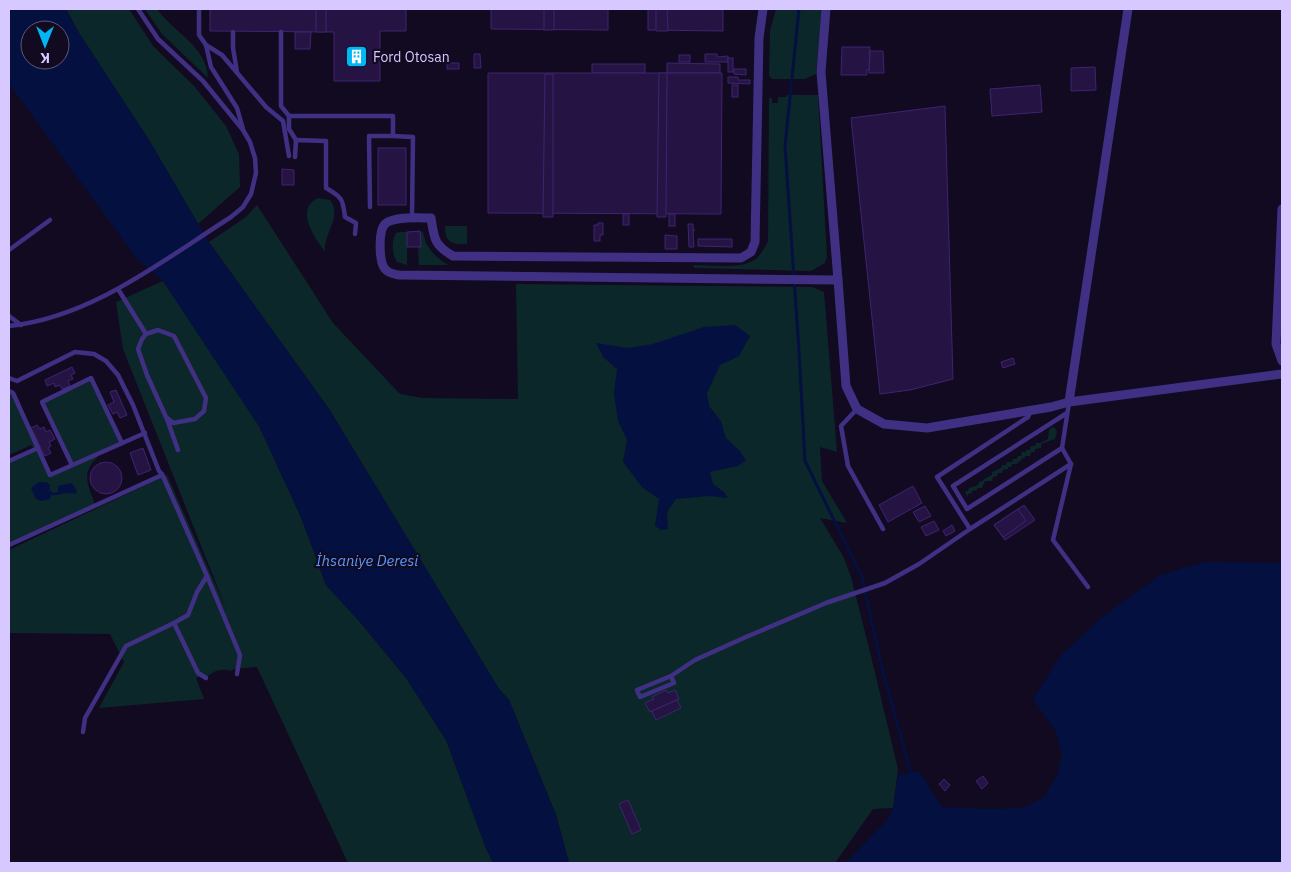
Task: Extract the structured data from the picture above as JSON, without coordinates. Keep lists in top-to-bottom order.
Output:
{
  "water": ["İhsaniye Deresi"],
  "places": {
    "building": ["Ford Otosan"]
  },
  "north": "bottom"
}
